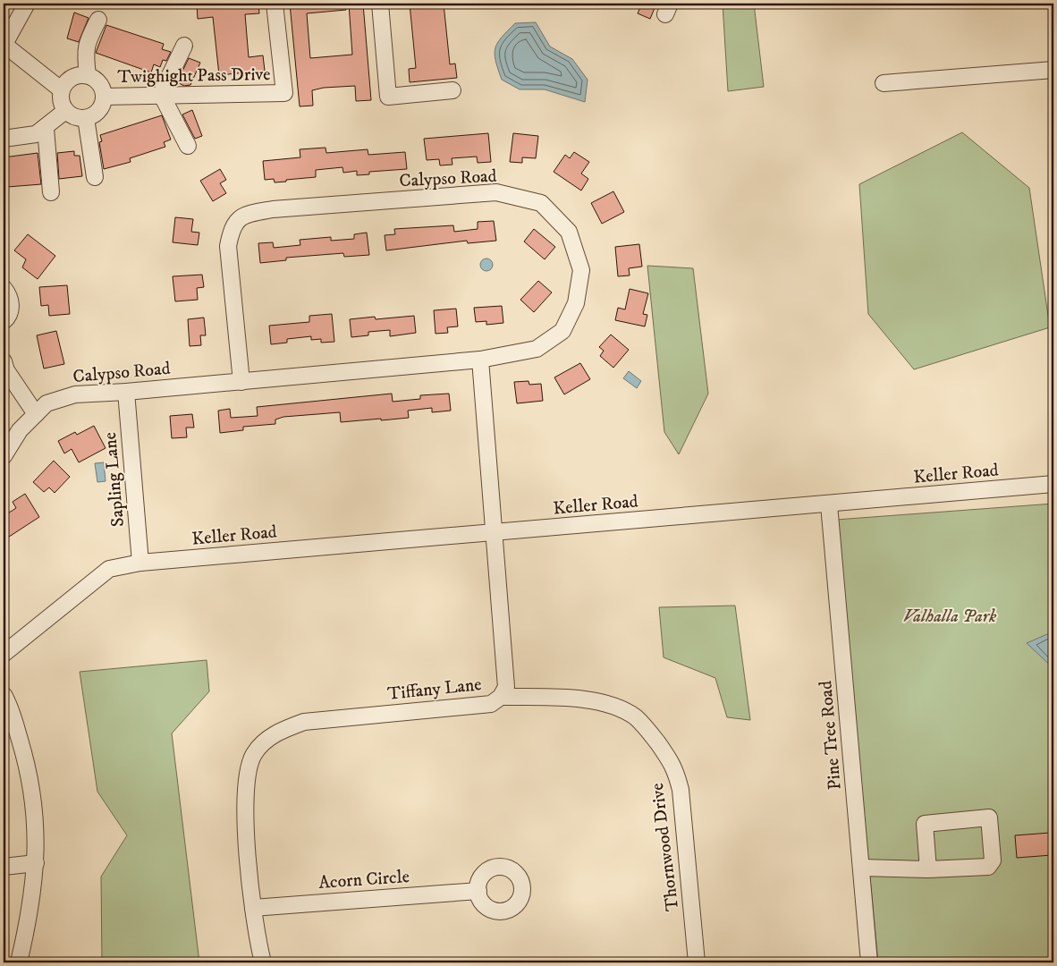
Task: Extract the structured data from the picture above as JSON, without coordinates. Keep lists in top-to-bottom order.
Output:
{
  "streets": {
    "street": [
      "Twighight Pass Drive",
      "Calypso Road",
      "Keller Road",
      "Sapling Lane",
      "Tiffany Lane",
      "Pine Tree Road",
      "Thornwood Drive",
      "Acorn Circle"
    ]
  },
  "crossings": [
    ["Calypso Road", "Sapling Lane"],
    ["Calypso Road", "Tiffany Lane"],
    ["Keller Road", "Sapling Lane"],
    ["Keller Road", "Tiffany Lane"],
    ["Keller Road", "Pine Tree Road"],
    ["Tiffany Lane", "Thornwood Drive"],
    ["Tiffany Lane", "Acorn Circle"]
  ],
  "parks": ["Valhalla Park"]
}
